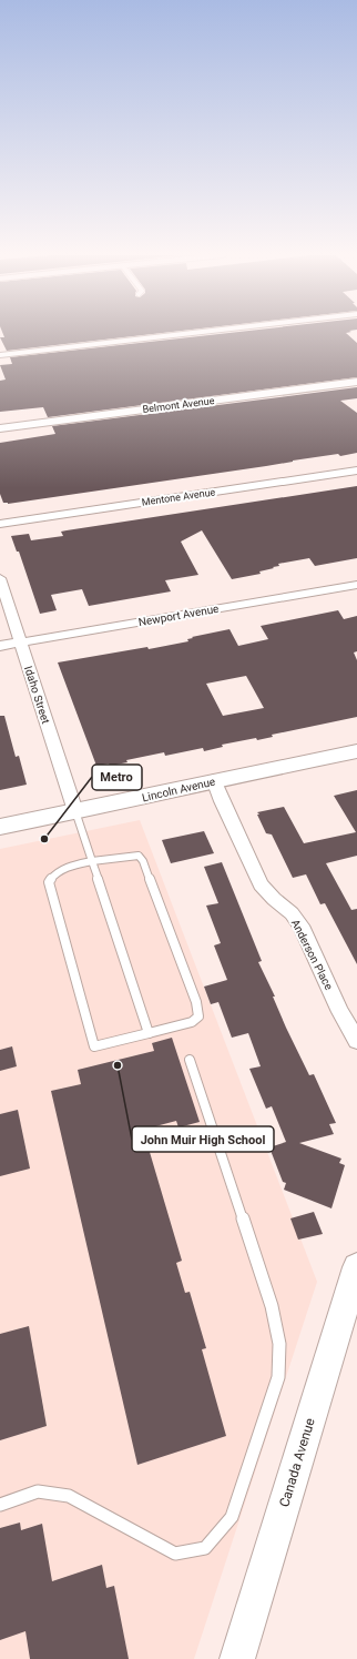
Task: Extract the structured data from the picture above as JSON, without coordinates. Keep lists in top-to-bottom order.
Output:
{
  "streets": {
    "main road": ["Lincoln Avenue"],
    "street": [
      "Belmont Avenue",
      "Mentone Avenue",
      "Newport Avenue",
      "Idaho Street",
      "Anderson Place",
      "Canada Avenue"
    ]
  },
  "crossings": [
    ["Newport Avenue", "Idaho Street"],
    ["Idaho Street", "Lincoln Avenue"],
    ["Lincoln Avenue", "Anderson Place"]
  ],
  "places": ["Metro", "John Muir High School"]
}
